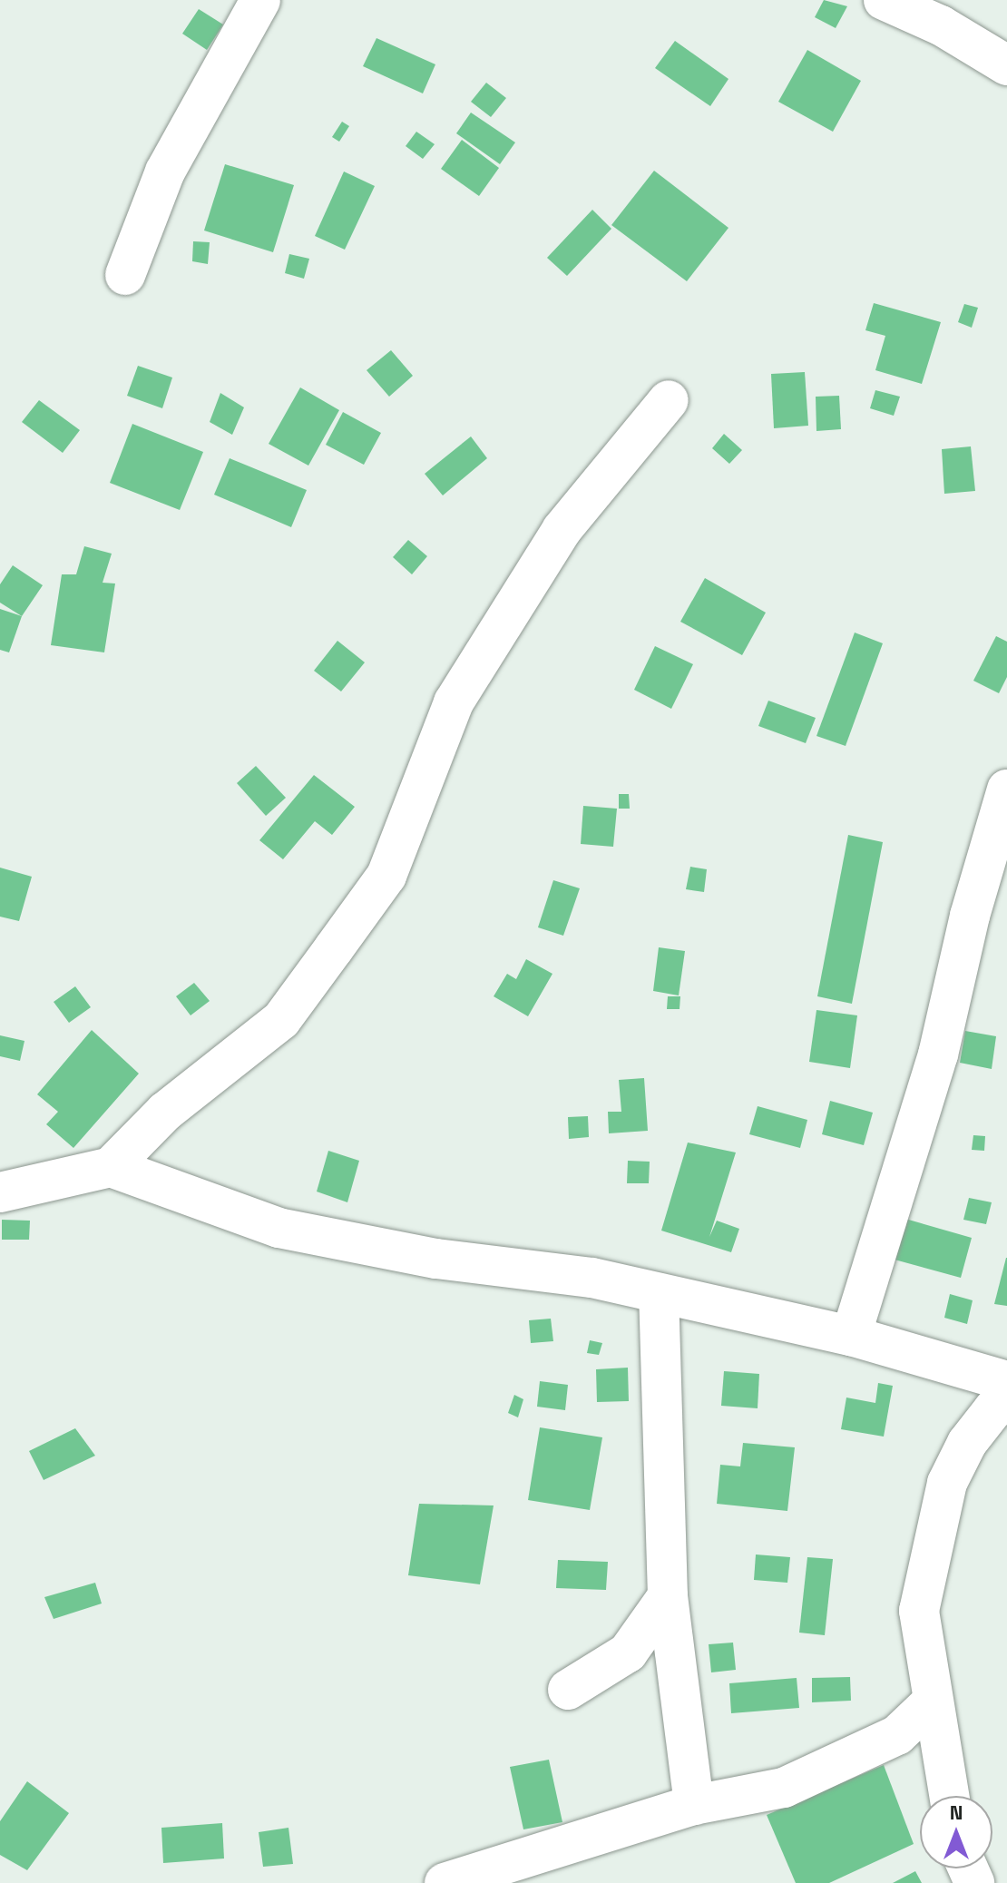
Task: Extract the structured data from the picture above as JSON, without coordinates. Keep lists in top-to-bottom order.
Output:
{
  "north": "top"
}
